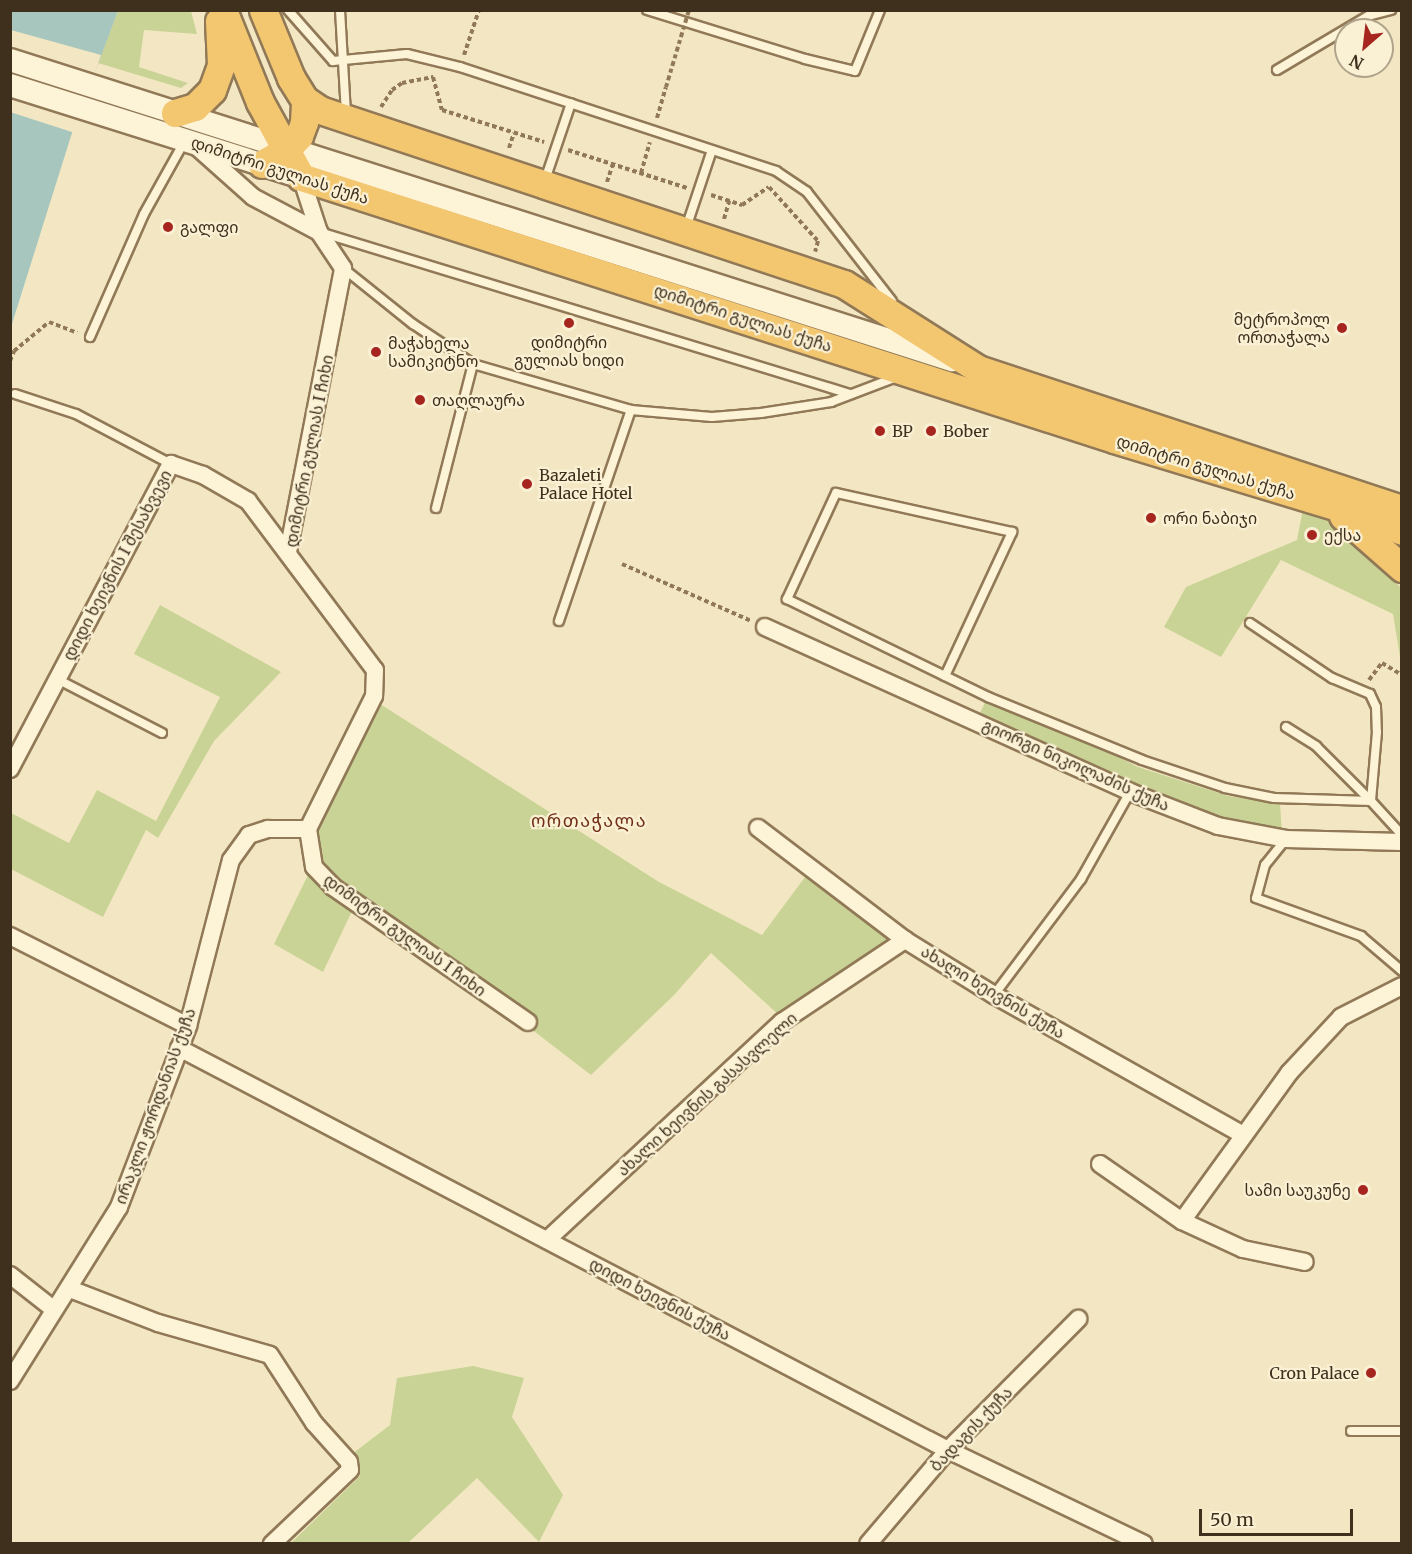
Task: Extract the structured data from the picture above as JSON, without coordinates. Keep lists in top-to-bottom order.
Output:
{
  "streets": {
    "highway": ["დიმიტრი გულიას ქუჩა"],
    "street": [
      "დიმიტრი გულიას I ჩიხი",
      "დიდი ხეივნის I შესახვევი",
      "გიორგი ნიკოლაძის ქუჩა",
      "ახალი ხეივნის ქუჩა",
      "ახალი ხეივნის გასასვლელი",
      "ირაკლი ჟორდანიას ქუჩა",
      "დიდი ხეივნის ქუჩა",
      "ბადაგის ქუჩა"
    ]
  },
  "crossings": [
    ["დიმიტრი გულიას I ჩიხი", "დიდი ხეივნის I შესახვევი"],
    ["დიმიტრი გულიას I ჩიხი", "ირაკლი ჟორდანიას ქუჩა"],
    ["ახალი ხეივნის ქუჩა", "ახალი ხეივნის გასასვლელი"],
    ["ახალი ხეივნის გასასვლელი", "დიდი ხეივნის ქუჩა"],
    ["ირაკლი ჟორდანიას ქუჩა", "დიდი ხეივნის ქუჩა"],
    ["დიდი ხეივნის ქუჩა", "ბადაგის ქუჩა"]
  ],
  "districts": ["ორთაჭალა"],
  "places": [
    "გალფი",
    "დიმიტრი გულიას ხიდი",
    "მეტროპოლ ორთაჭალა",
    "მაჭახელა სამიკიტნო",
    "თაღლაურა",
    "BP",
    "Bober",
    "Bazaleti Palace Hotel",
    "ორი ნაბიჯი",
    "ექსა",
    "სამი საუკუნე",
    "Cron Palace"
  ],
  "scale_bar": "50 m",
  "north": "bottom left"
}
